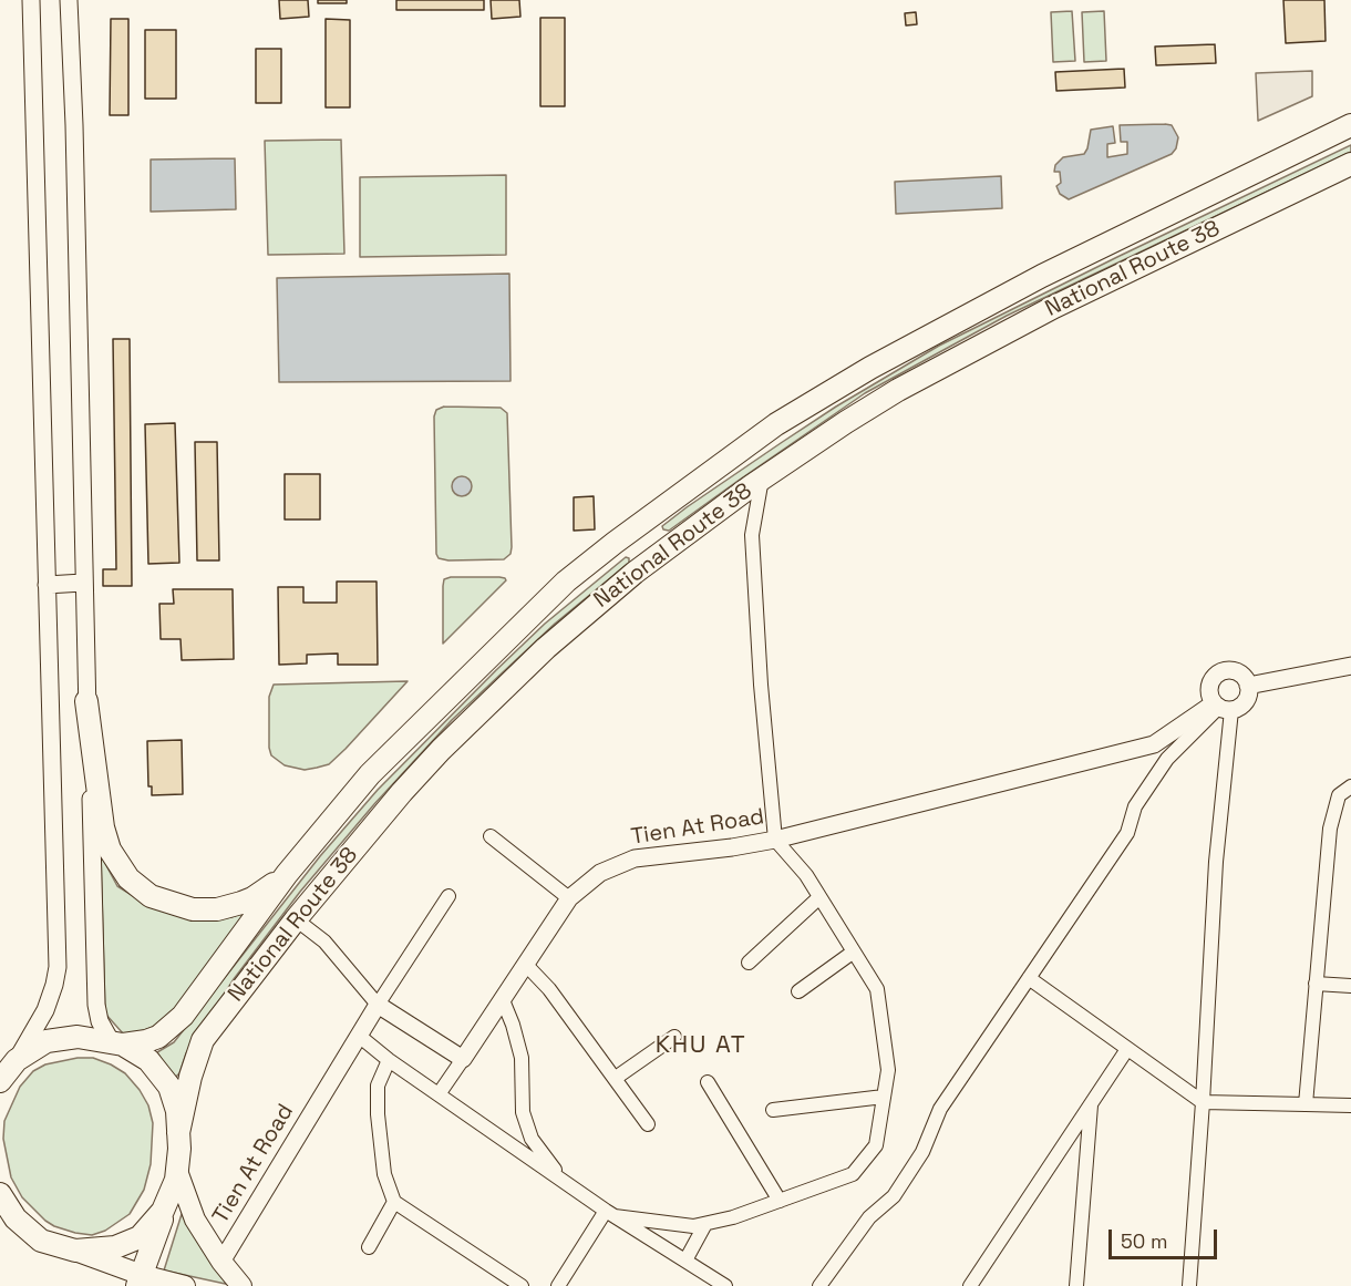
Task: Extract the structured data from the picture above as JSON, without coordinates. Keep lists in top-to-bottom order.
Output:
{
  "streets": {
    "highway": ["National Route 38"],
    "street": ["Tien At Road"]
  },
  "districts": ["KHU AT"],
  "scale_bar": "50 m"
}
